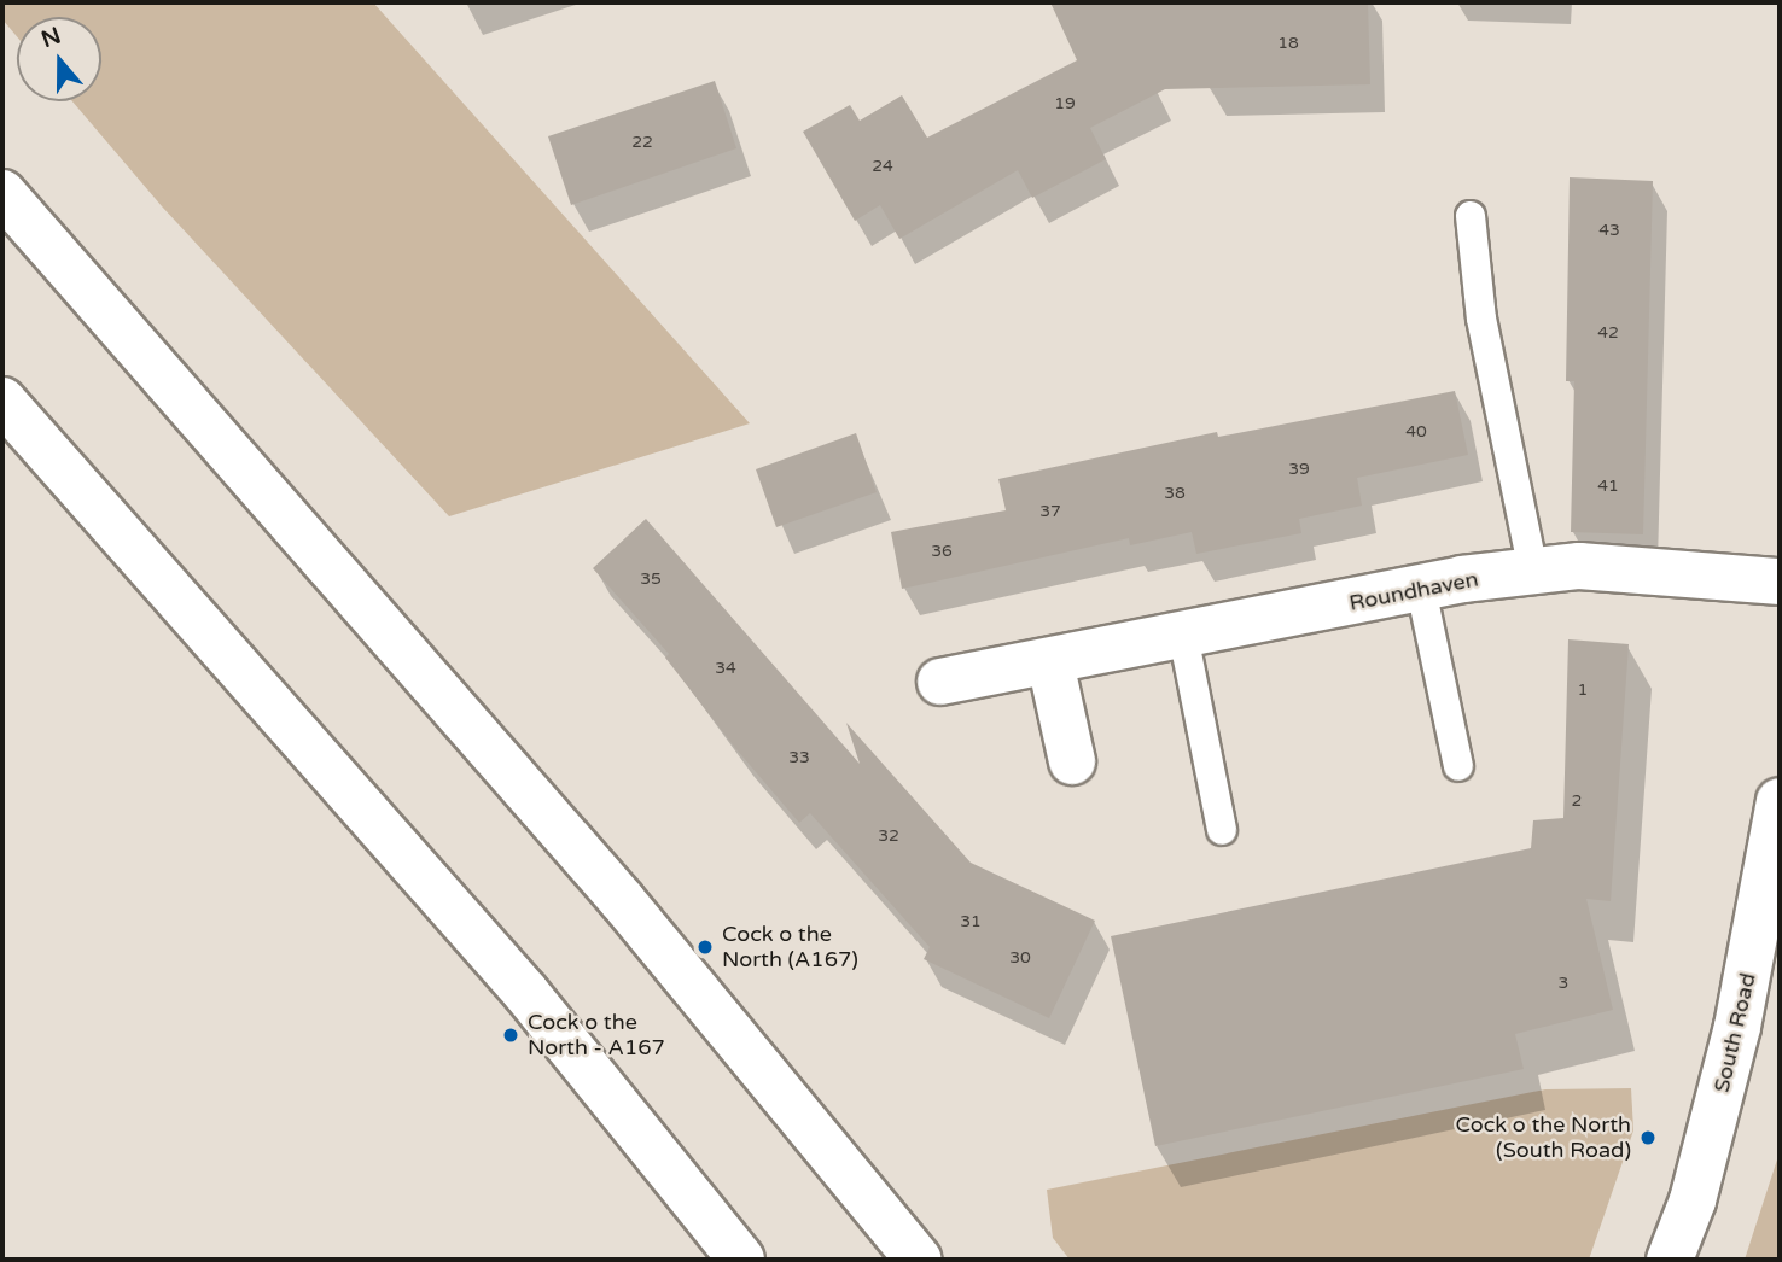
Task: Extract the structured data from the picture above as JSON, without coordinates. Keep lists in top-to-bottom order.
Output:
{
  "streets": {
    "main road": ["Roundhaven", "South Road"]
  },
  "places": ["Cock o the North (A167)", "Cock o the North - A167", "Cock o the North (South Road)"],
  "house_numbers": [
    "18",
    "19",
    "22",
    "24",
    "43",
    "42",
    "40",
    "39",
    "41",
    "38",
    "37",
    "36",
    "35",
    "34",
    "1",
    "33",
    "2",
    "32",
    "31",
    "30",
    "3"
  ],
  "north": "top"
}
